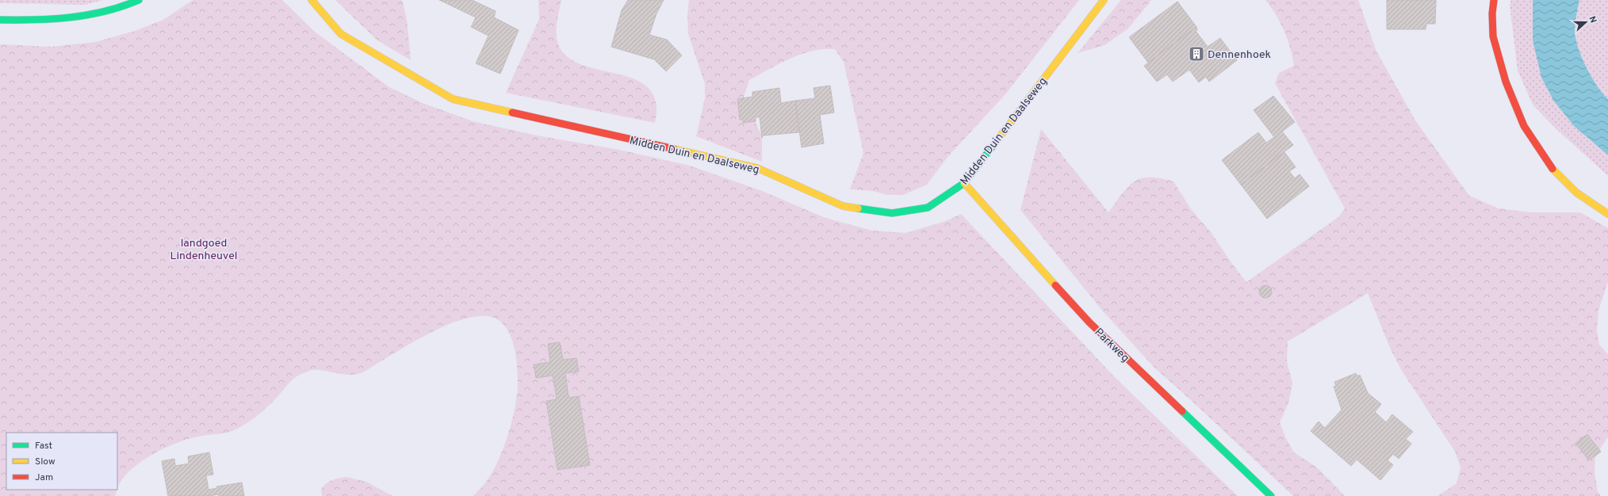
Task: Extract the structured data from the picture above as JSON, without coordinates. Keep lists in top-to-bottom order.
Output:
{
  "streets": {
    "street": ["Midden Duin en Daalseweg", "Parkweg"]
  },
  "crossings": [
    ["Midden Duin en Daalseweg", "Parkweg"]
  ],
  "parks": ["landgoed Lindenheuvel"],
  "places": {
    "building": ["Dennenhoek"]
  },
  "legend": ["Fast", "Slow", "Jam"],
  "north": "right"
}
